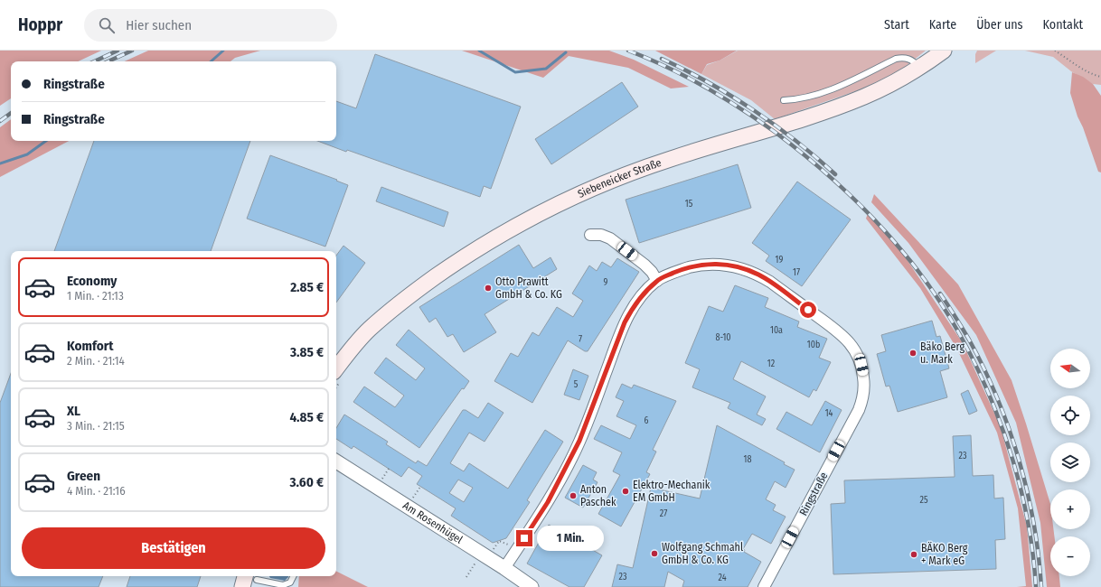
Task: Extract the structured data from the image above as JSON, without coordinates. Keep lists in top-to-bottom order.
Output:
{
  "streets": {
    "main road": ["Siebeneicker Straße"],
    "street": ["Ringstraße", "Am Rosenhügel"]
  },
  "crossings": [
    ["Ringstraße", "Am Rosenhügel"]
  ],
  "places": [
    "Otto Prawitt GmbH & Co. KG",
    "Bäko Berg u. Mark",
    "Elektro-Mechanik EM GmbH",
    "Anton Paschek",
    "Wolfgang Schmahl GmbH & Co. KG",
    "BÄKO Berg + Mark eG"
  ],
  "house_numbers": [
    "15",
    "19",
    "17",
    "9",
    "10a",
    "8-10",
    "7",
    "10b",
    "12",
    "5",
    "14",
    "6",
    "23",
    "18",
    "25",
    "27",
    "23",
    "24"
  ],
  "north": "left",
  "page": {
    "header": "Hoppr",
    "search": "Hier suchen",
    "nav": [
      "Start",
      "Karte",
      "Über uns",
      "Kontakt"
    ],
    "banner": ["Ringstraße", "Ringstraße"],
    "list": [
      {
        "name": "Economy",
        "note": "1 Min. · 21:13",
        "value": "2.85 €"
      },
      {
        "name": "Komfort",
        "note": "2 Min. · 21:14",
        "value": "3.85 €"
      },
      {
        "name": "XL",
        "note": "3 Min. · 21:15",
        "value": "4.85 €"
      },
      {
        "name": "Green",
        "note": "4 Min. · 21:16",
        "value": "3.60 €"
      }
    ],
    "map_buttons": ["+", "−"],
    "buttons": "Bestätigen",
    "bubble": "1 Min."
  }
}
